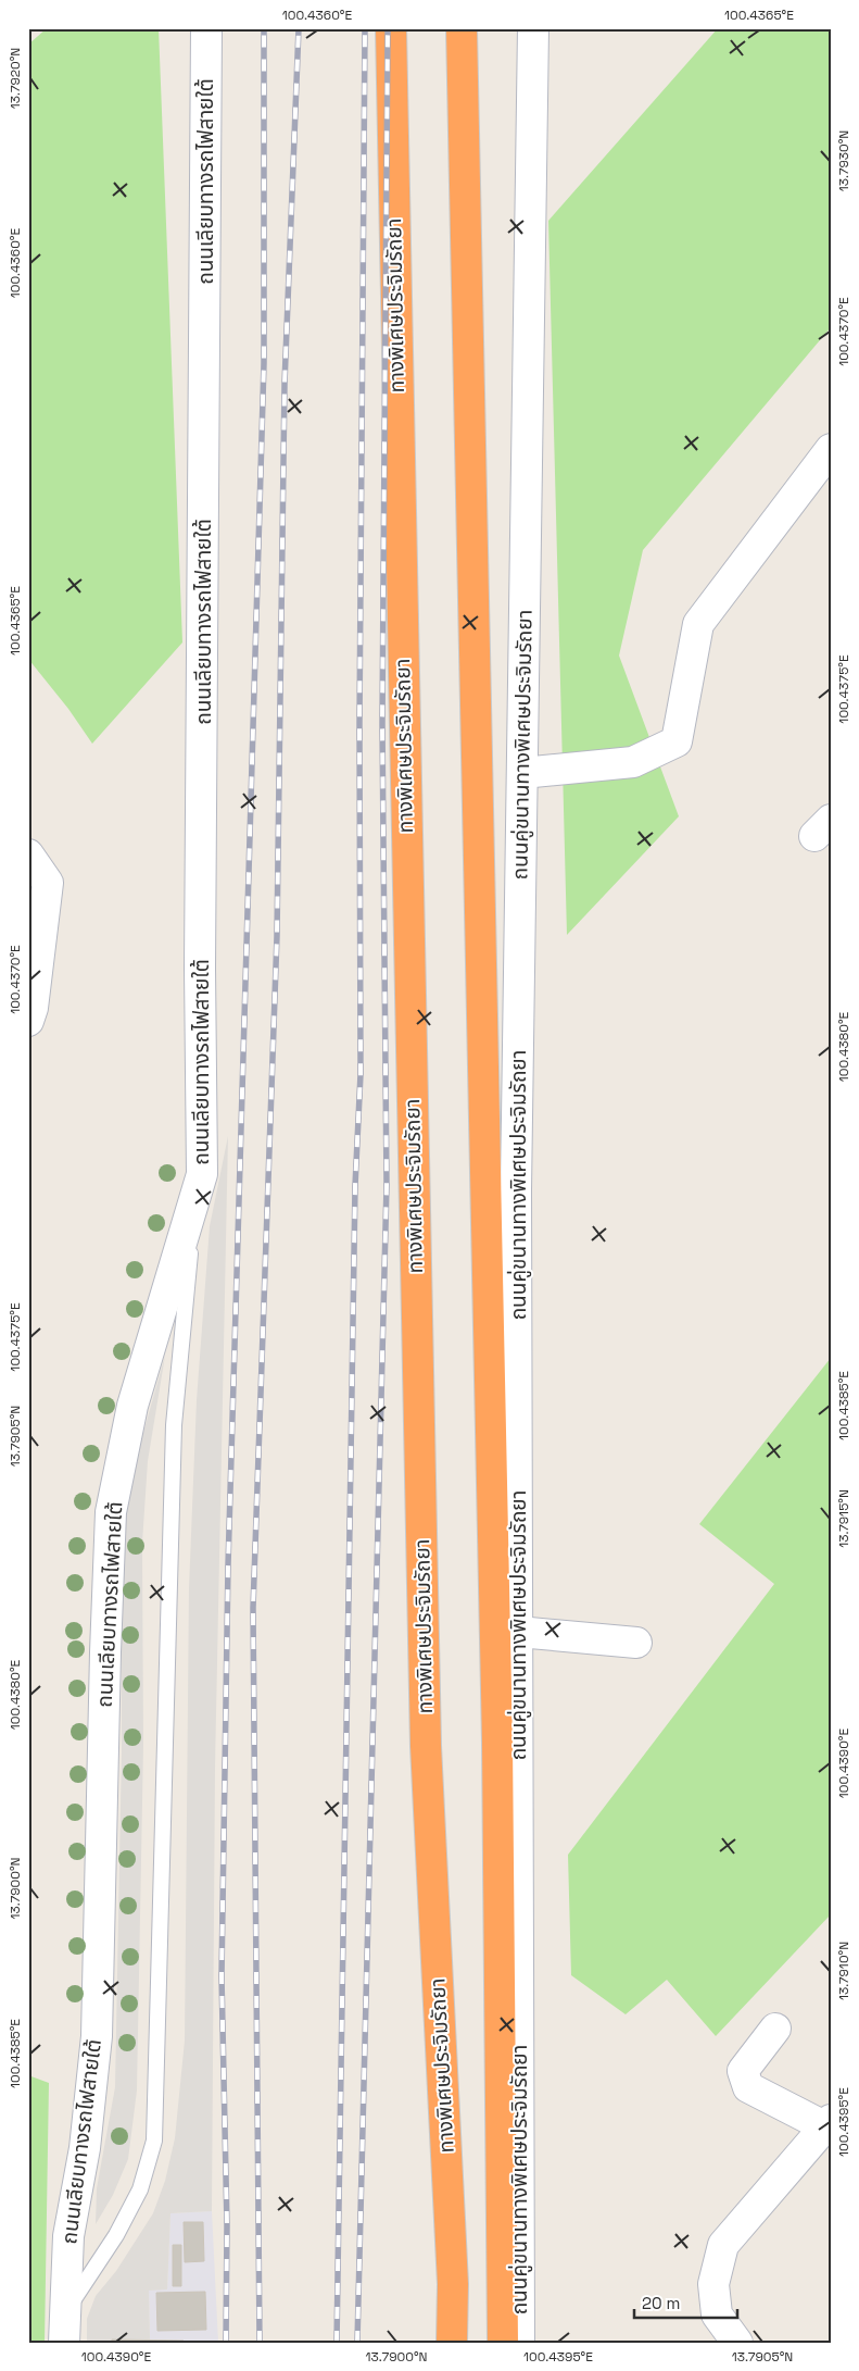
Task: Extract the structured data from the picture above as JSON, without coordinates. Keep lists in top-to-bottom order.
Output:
{
  "streets": {
    "highway": ["ทางพิเศษประจิมรัถยา"],
    "main road": ["ถนนเลียบทางรถไฟสายใต้", "ถนนคู่ขนานทางพิเศษประจิมรัถยา"]
  },
  "scale_bar": "20 m",
  "coordinates": [
    "100.4360°E",
    "100.4365°E",
    "13.7920°N",
    "13.7930°N",
    "100.4370°E",
    "100.4375°E",
    "100.4380°E",
    "100.4385°E",
    "13.7905°N",
    "13.7915°N",
    "100.4390°E",
    "13.7900°N",
    "13.7910°N",
    "100.4395°E"
  ]
}
